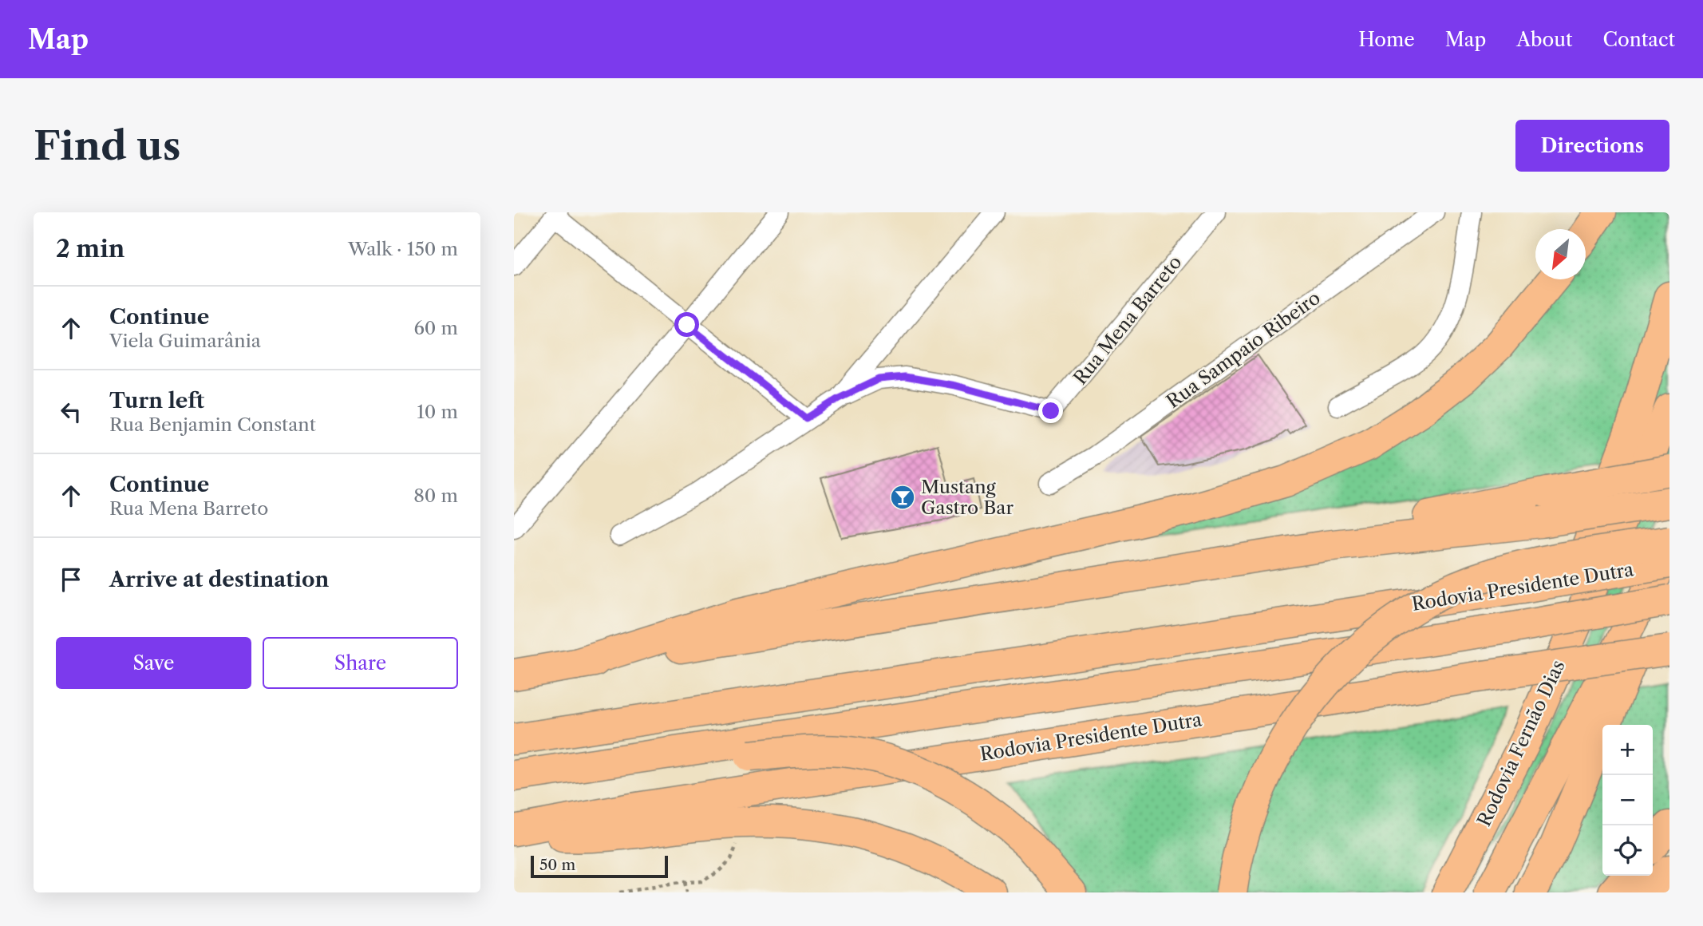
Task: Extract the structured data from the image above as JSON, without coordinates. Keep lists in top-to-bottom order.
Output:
{
  "streets": {
    "highway": ["Rodovia Presidente Dutra", "Rodovia Fernão Dias"],
    "street": ["Rua Mena Barreto", "Rua Sampaio Ribeiro"]
  },
  "places": {
    "bar": ["Mustang Gastro Bar"]
  },
  "scale_bar": "50 m",
  "north": "bottom left",
  "page": {
    "header": "Map",
    "nav": [
      "Home",
      "Map",
      "About",
      "Contact"
    ],
    "buttons": [
      "Directions",
      ["Save", "Share"]
    ],
    "title": "Find us",
    "heading": ["2 min", "Walk · 150 m"],
    "list": [
      ["Continue", "Viela Guimarânia", "60 m"],
      ["Turn left", "Rua Benjamin Constant", "10 m"],
      ["Continue", "Rua Mena Barreto", "80 m"],
      "Arrive at destination"
    ],
    "map_buttons": ["+", "−"],
    "scale": "50 m"
  }
}
